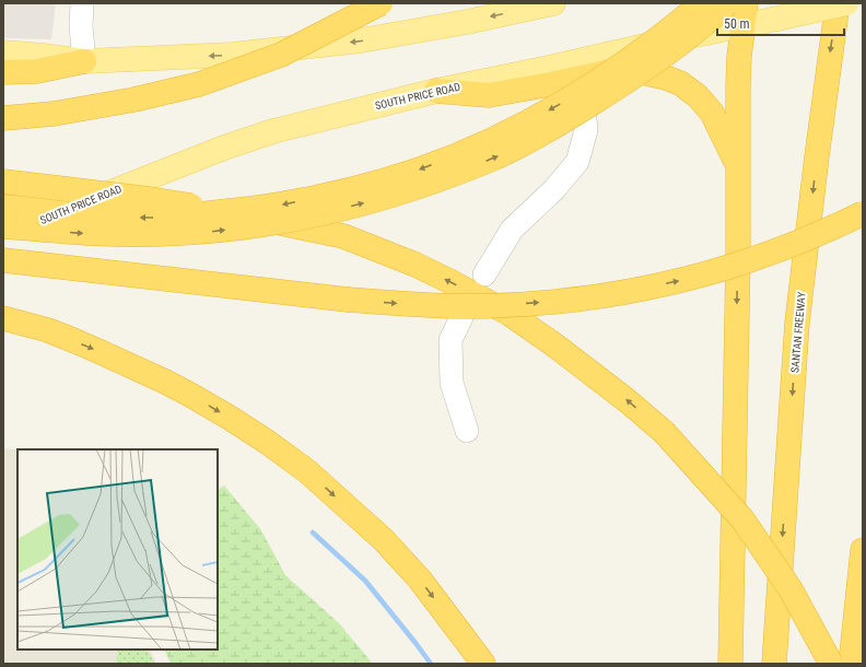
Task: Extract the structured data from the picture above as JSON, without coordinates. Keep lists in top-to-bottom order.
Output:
{
  "streets": {
    "highway": ["SANTAN FREEWAY"],
    "main road": ["SOUTH PRICE ROAD"]
  },
  "scale_bar": "50 m"
}
